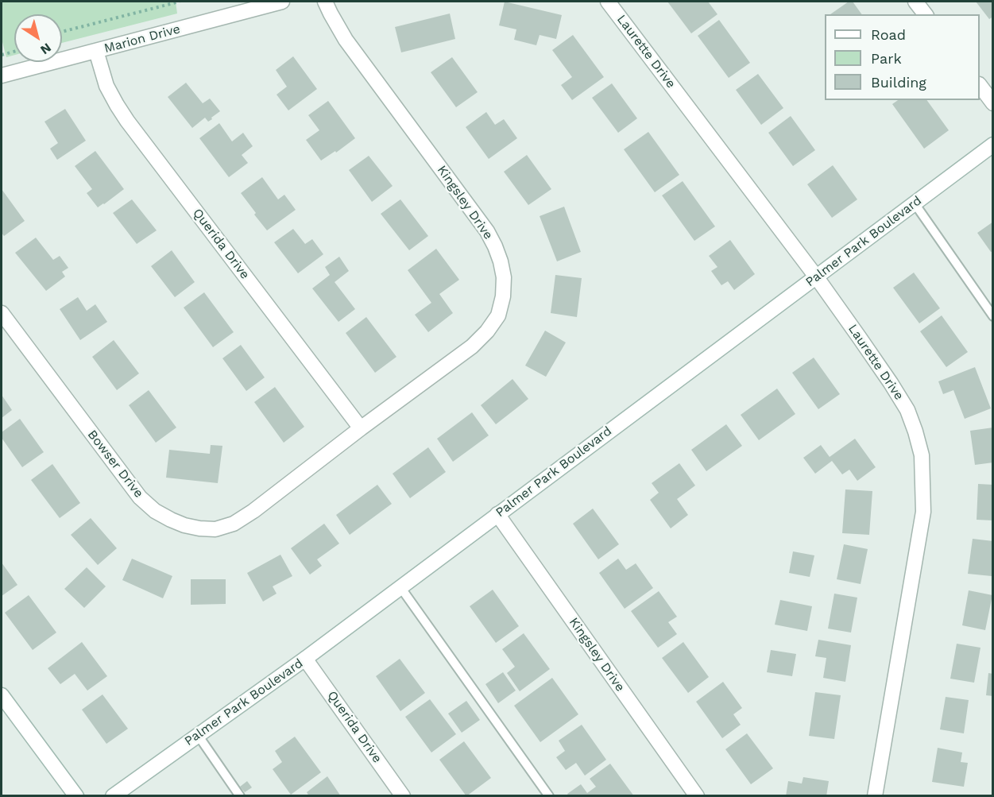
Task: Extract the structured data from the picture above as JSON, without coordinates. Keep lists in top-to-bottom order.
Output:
{
  "streets": {
    "street": [
      "Marion Drive",
      "Laurette Drive",
      "Kingsley Drive",
      "Palmer Park Boulevard",
      "Querida Drive",
      "Bowser Drive"
    ]
  },
  "crossings": [
    ["Marion Drive", "Querida Drive"],
    ["Laurette Drive", "Palmer Park Boulevard"],
    ["Kingsley Drive", "Palmer Park Boulevard"],
    ["Kingsley Drive", "Querida Drive"],
    ["Kingsley Drive", "Bowser Drive"],
    ["Palmer Park Boulevard", "Querida Drive"],
    ["Querida Drive", "Bowser Drive"]
  ],
  "legend": ["Road", "Park", "Building"],
  "north": "bottom right"
}
